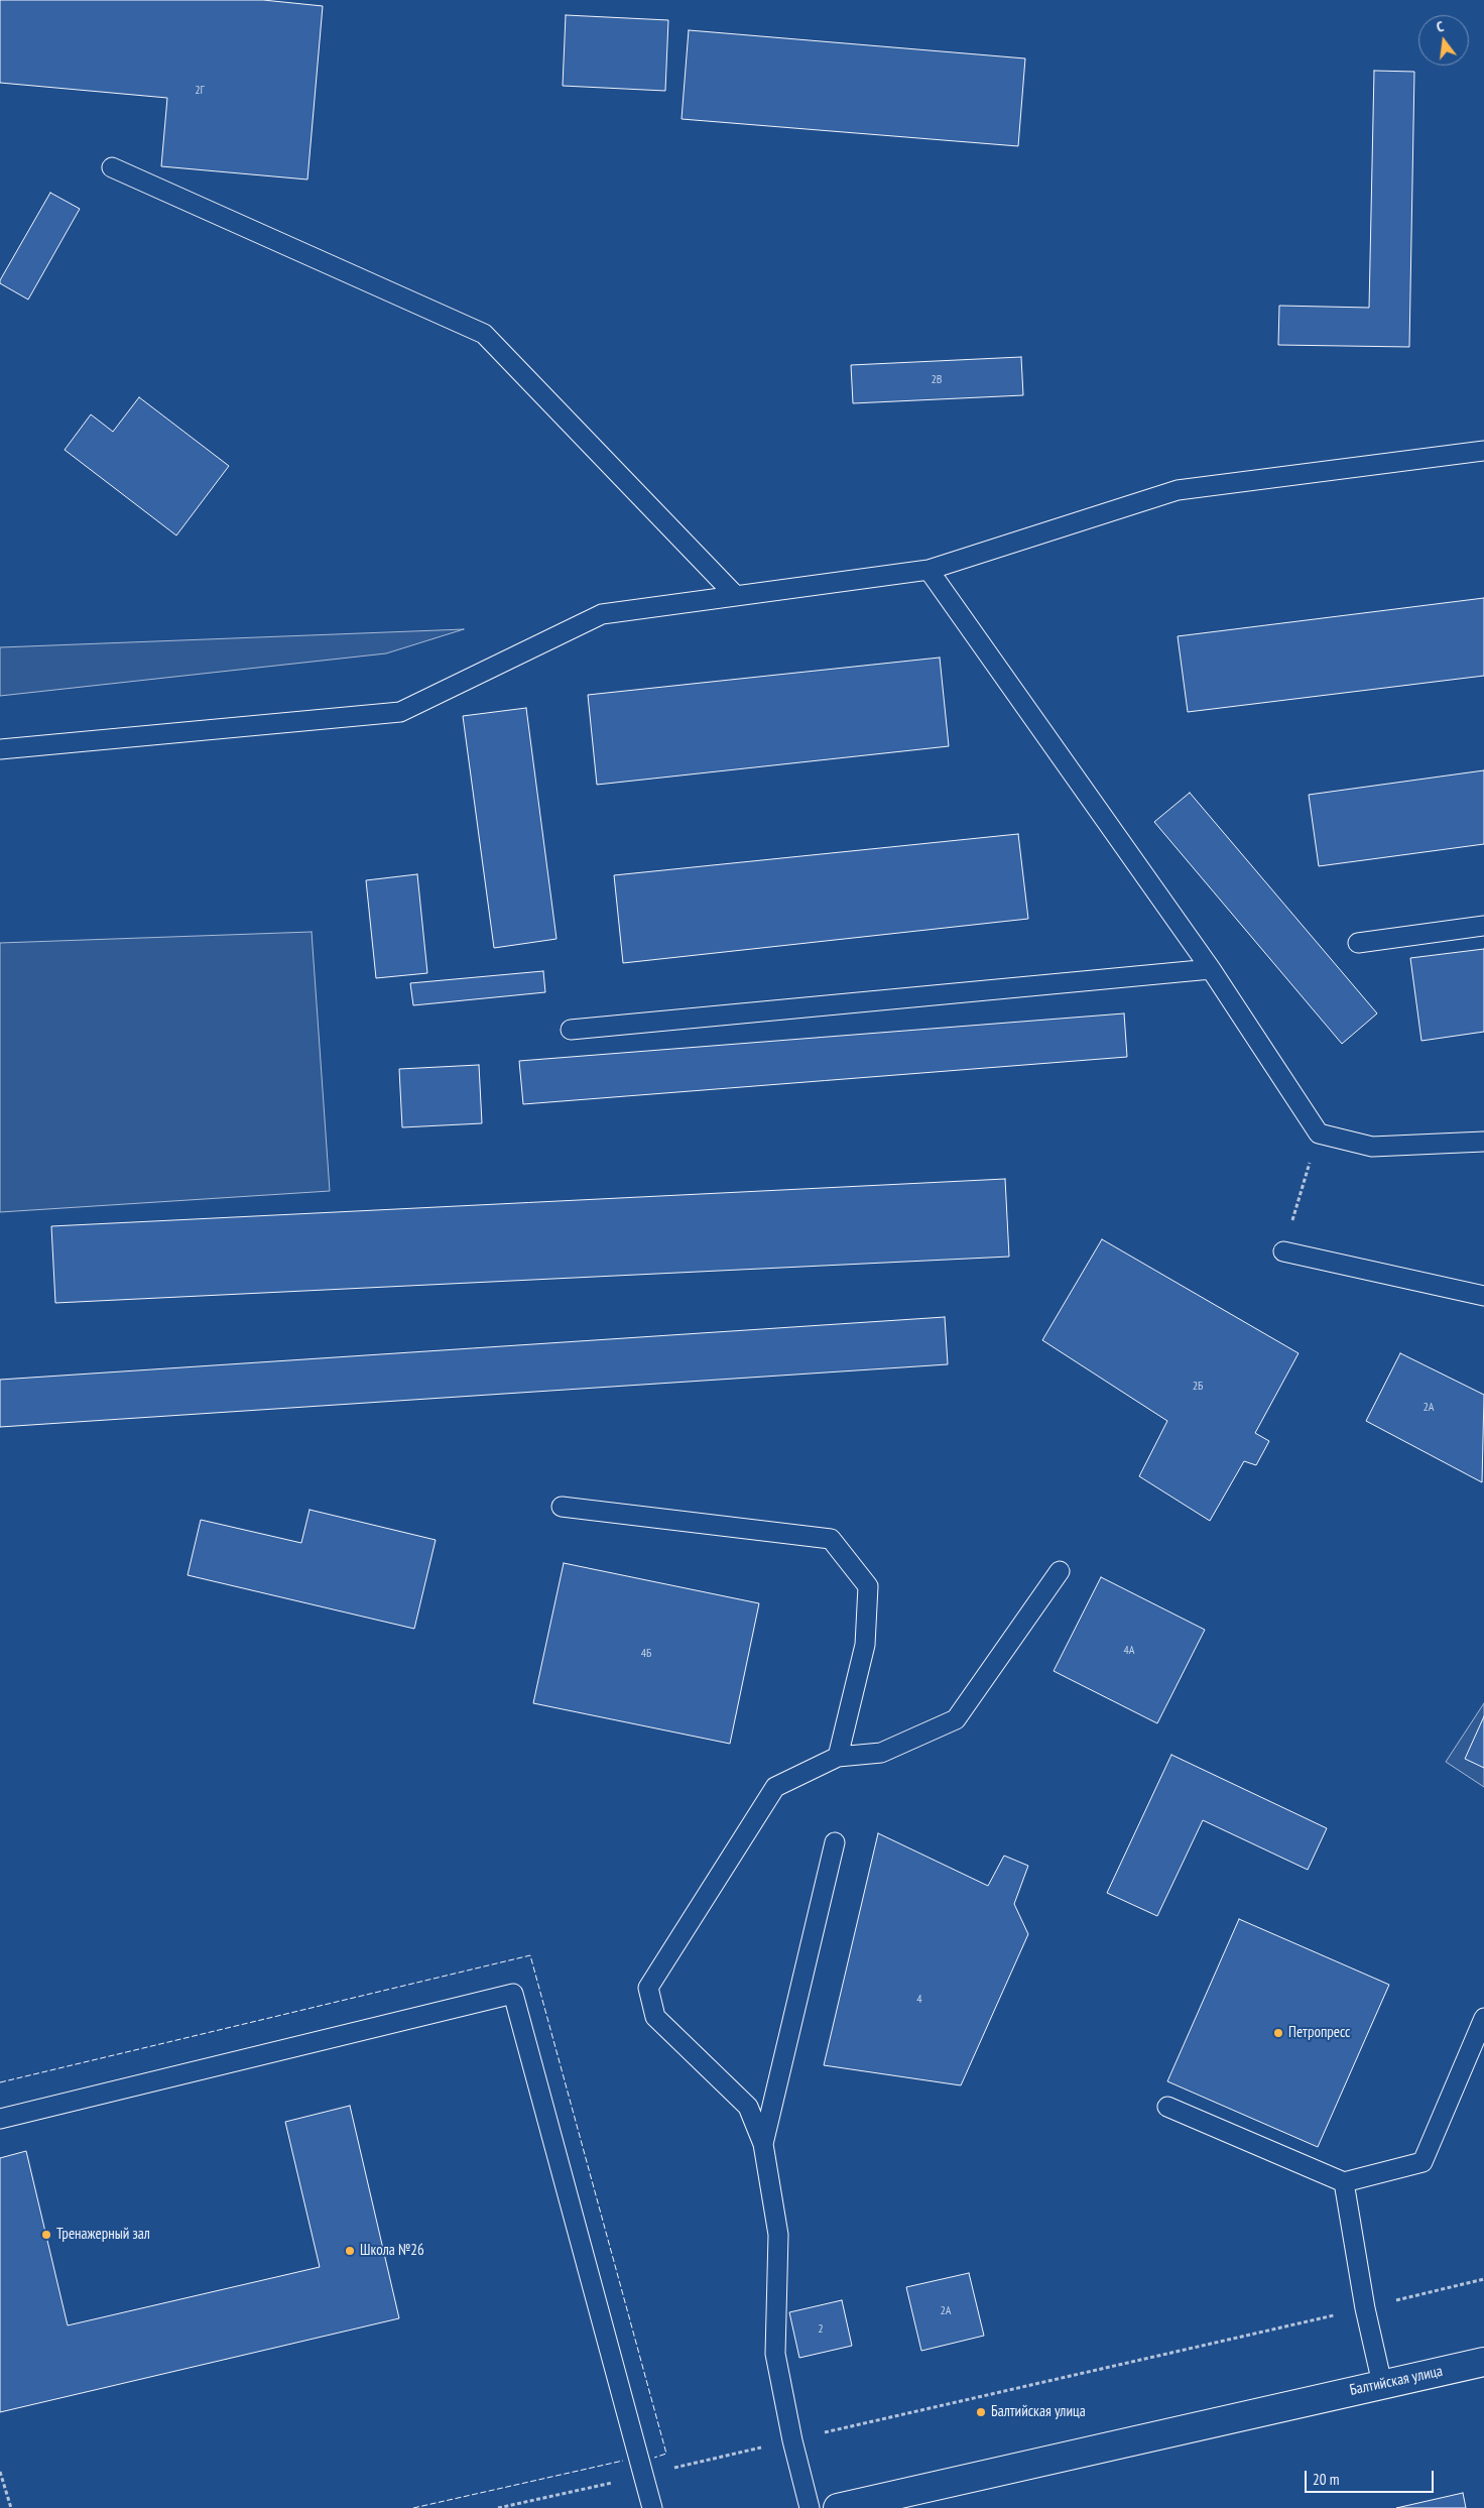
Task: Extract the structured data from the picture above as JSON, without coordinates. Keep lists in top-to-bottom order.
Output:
{
  "streets": {
    "street": ["Балтийская улица"]
  },
  "places": [
    "Петропресс",
    "Тренажерный зал",
    "Школа №26",
    "Балтийская улица"
  ],
  "house_numbers": [
    "2Г",
    "2В",
    "2Б",
    "2А",
    "4А",
    "4Б",
    "4",
    "2А",
    "2"
  ],
  "scale_bar": "20 m",
  "north": "top"
}
